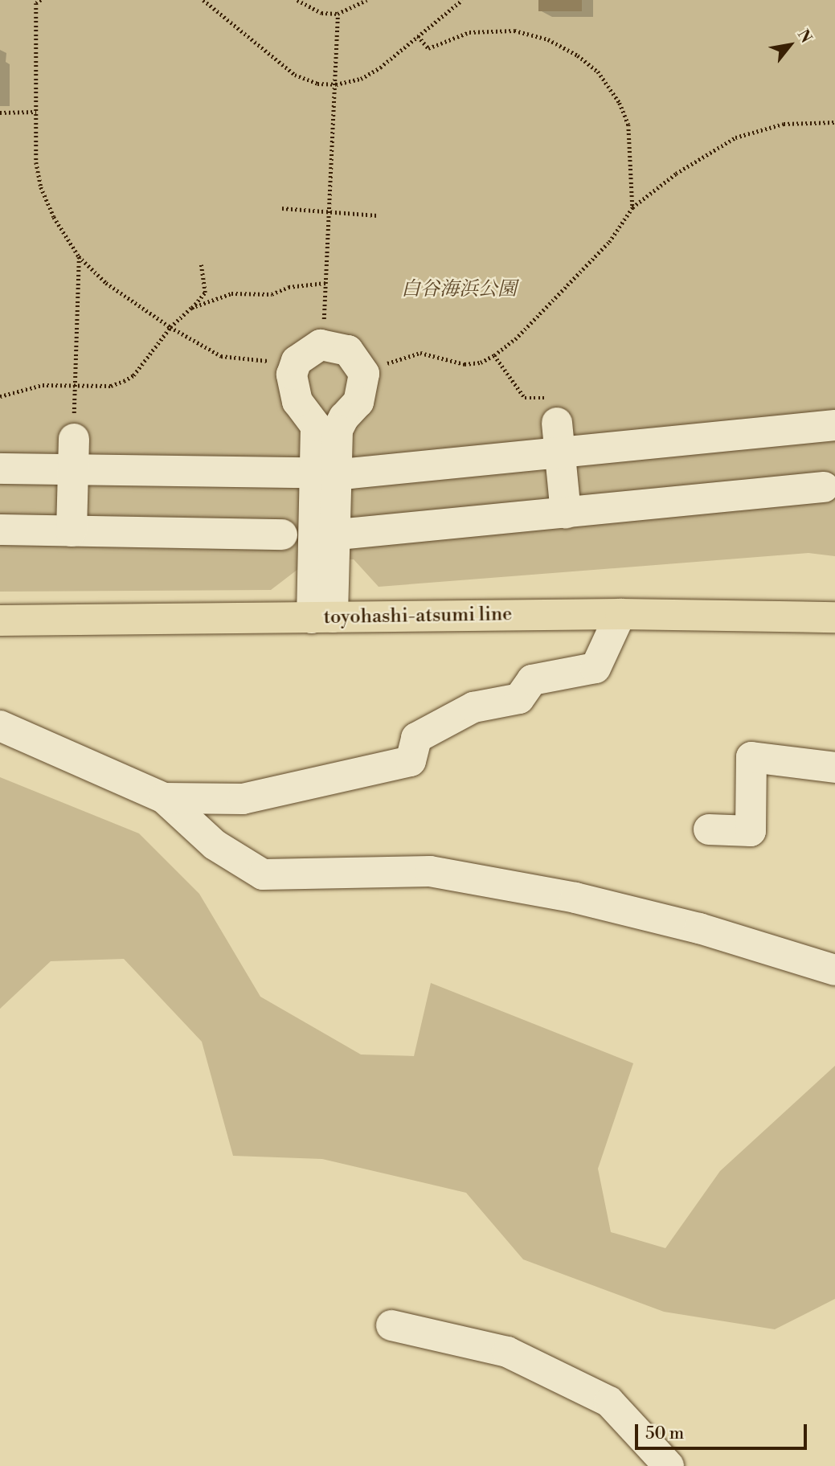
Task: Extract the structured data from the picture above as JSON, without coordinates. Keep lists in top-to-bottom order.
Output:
{
  "streets": {
    "main road": ["toyohashi-atsumi line"]
  },
  "parks": ["白谷海浜公園"],
  "scale_bar": "50 m",
  "north": "top right"
}
